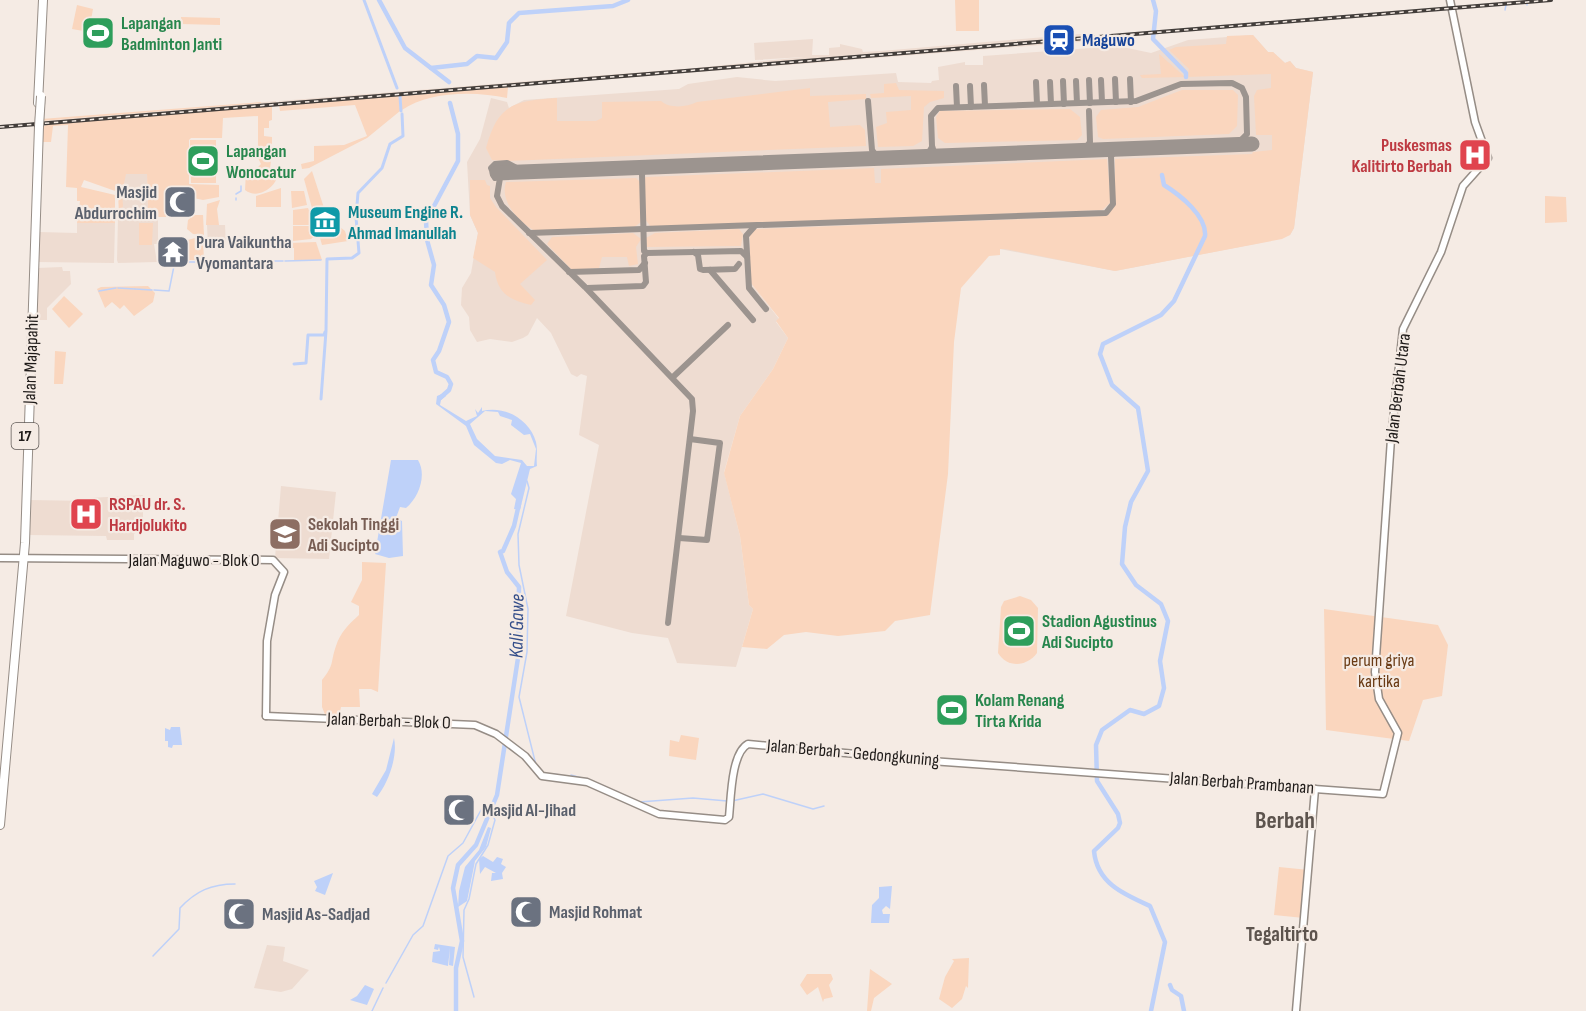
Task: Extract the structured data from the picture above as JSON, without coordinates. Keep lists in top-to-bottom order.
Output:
{
  "streets": {
    "highway": ["Jalan Majapahit", "17"],
    "main road": [
      "Jalan Berbah Utara",
      "Jalan Maguwo - Blok O",
      "Jalan Berbah - Blok O",
      "Jalan Berbah - Gedongkuning",
      "Jalan Berbah Prambanan"
    ]
  },
  "crossings": [
    ["Jalan Majapahit", "Jalan Maguwo - Blok O"],
    ["Jalan Berbah Utara", "Jalan Berbah Prambanan"],
    ["Jalan Maguwo - Blok O", "Jalan Berbah - Blok O"],
    ["Jalan Berbah - Blok O", "Jalan Berbah - Gedongkuning"],
    ["Jalan Berbah - Gedongkuning", "Jalan Berbah Prambanan"]
  ],
  "districts": ["Berbah", "Tegaltirto"],
  "water": ["Kali Gawe"],
  "parks": ["perum griya kartika"],
  "places": {
    "sports": [
      "Lapangan Badminton Janti",
      "Lapangan Wonocatur",
      "Stadion Agustinus Adi Sucipto",
      "Kolam Renang Tirta Krida"
    ],
    "station": ["Maguwo"],
    "hospital": ["Puskesmas Kalitirto Berbah", "RSPAU dr. S. Hardjolukito"],
    "mosque": [
      "Masjid Abdurrochim",
      "Masjid Al-Jihad",
      "Masjid Rohmat",
      "Masjid As-Sadjad"
    ],
    "museum": ["Museum Engine R. Ahmad Imanullah"],
    "temple": ["Pura Vaikuntha Vyomantara"],
    "school or university": ["Sekolah Tinggi Adi Sucipto"]
  }
}
